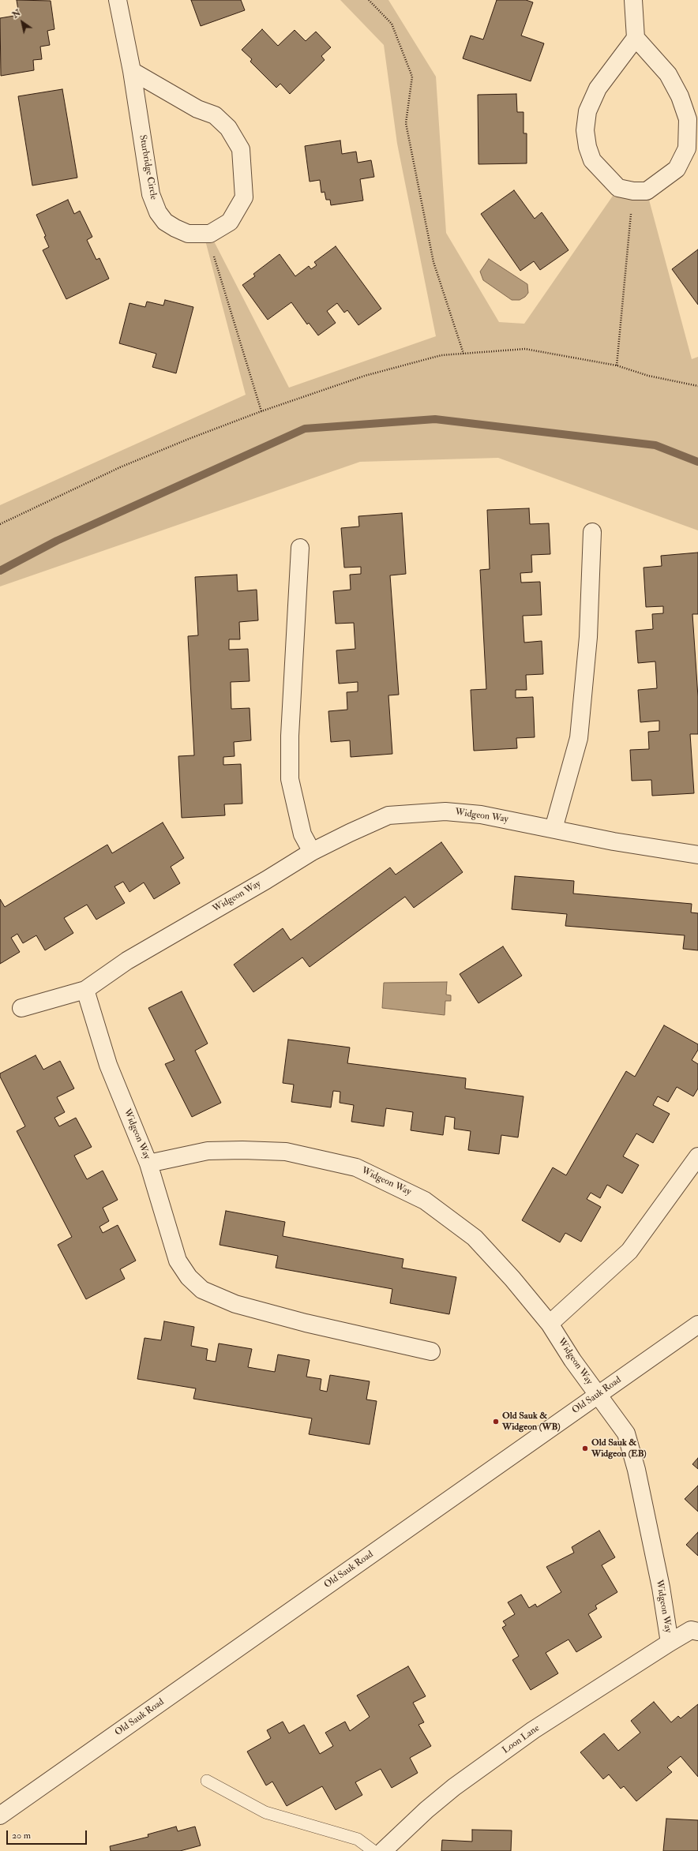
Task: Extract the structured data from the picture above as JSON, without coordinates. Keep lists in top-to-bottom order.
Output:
{
  "streets": {
    "street": [
      "Sturbridge Circle",
      "Widgeon Way",
      "Old Sauk Road",
      "Loon Lane"
    ]
  },
  "crossings": [
    ["Widgeon Way", "Old Sauk Road"],
    ["Widgeon Way", "Loon Lane"]
  ],
  "places": ["Old Sauk & Widgeon (WB)", "Old Sauk & Widgeon (EB)"],
  "scale_bar": "20 m",
  "north": "top left"
}
